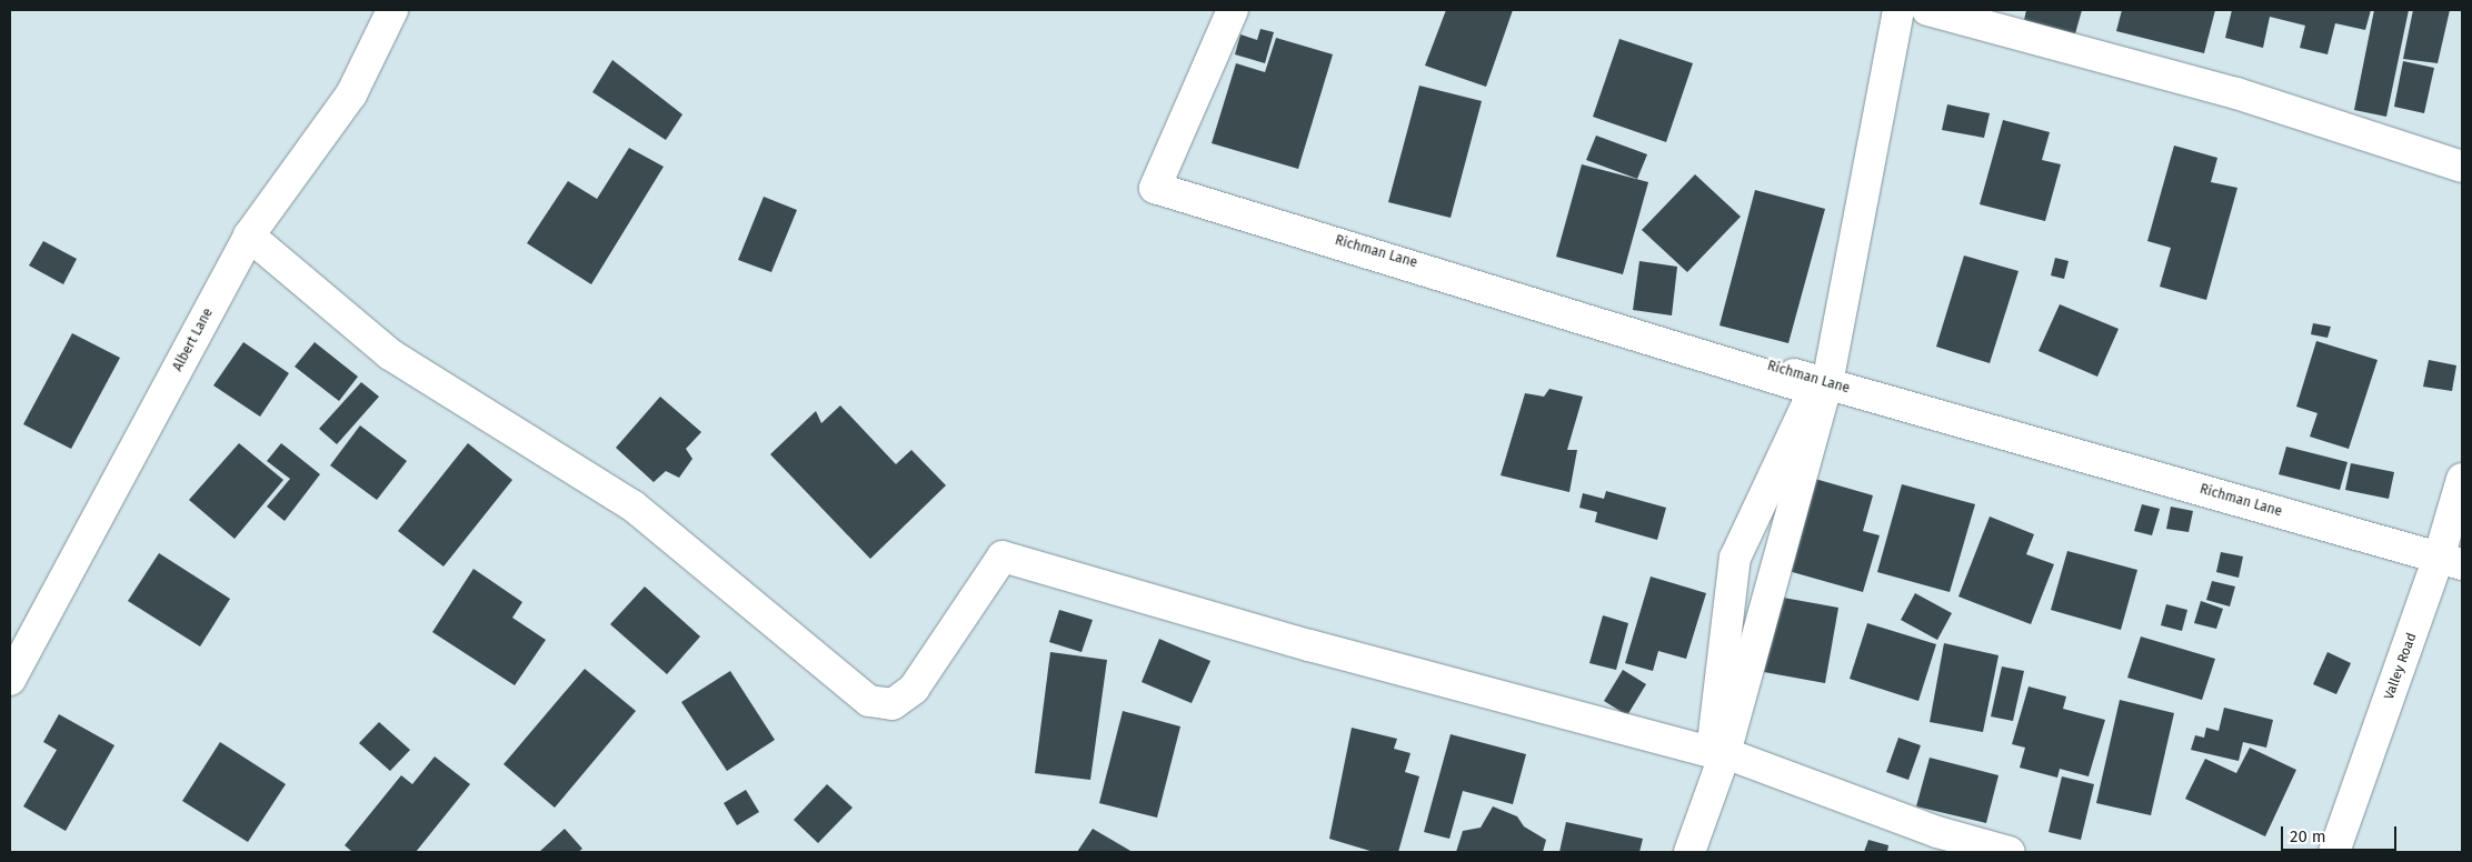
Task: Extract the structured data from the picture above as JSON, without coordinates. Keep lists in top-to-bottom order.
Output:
{
  "streets": {
    "street": ["Richman Lane", "Albert Lane", "Valley Road"]
  },
  "crossings": [
    ["Richman Lane", "Valley Road"]
  ],
  "scale_bar": "20 m"
}
